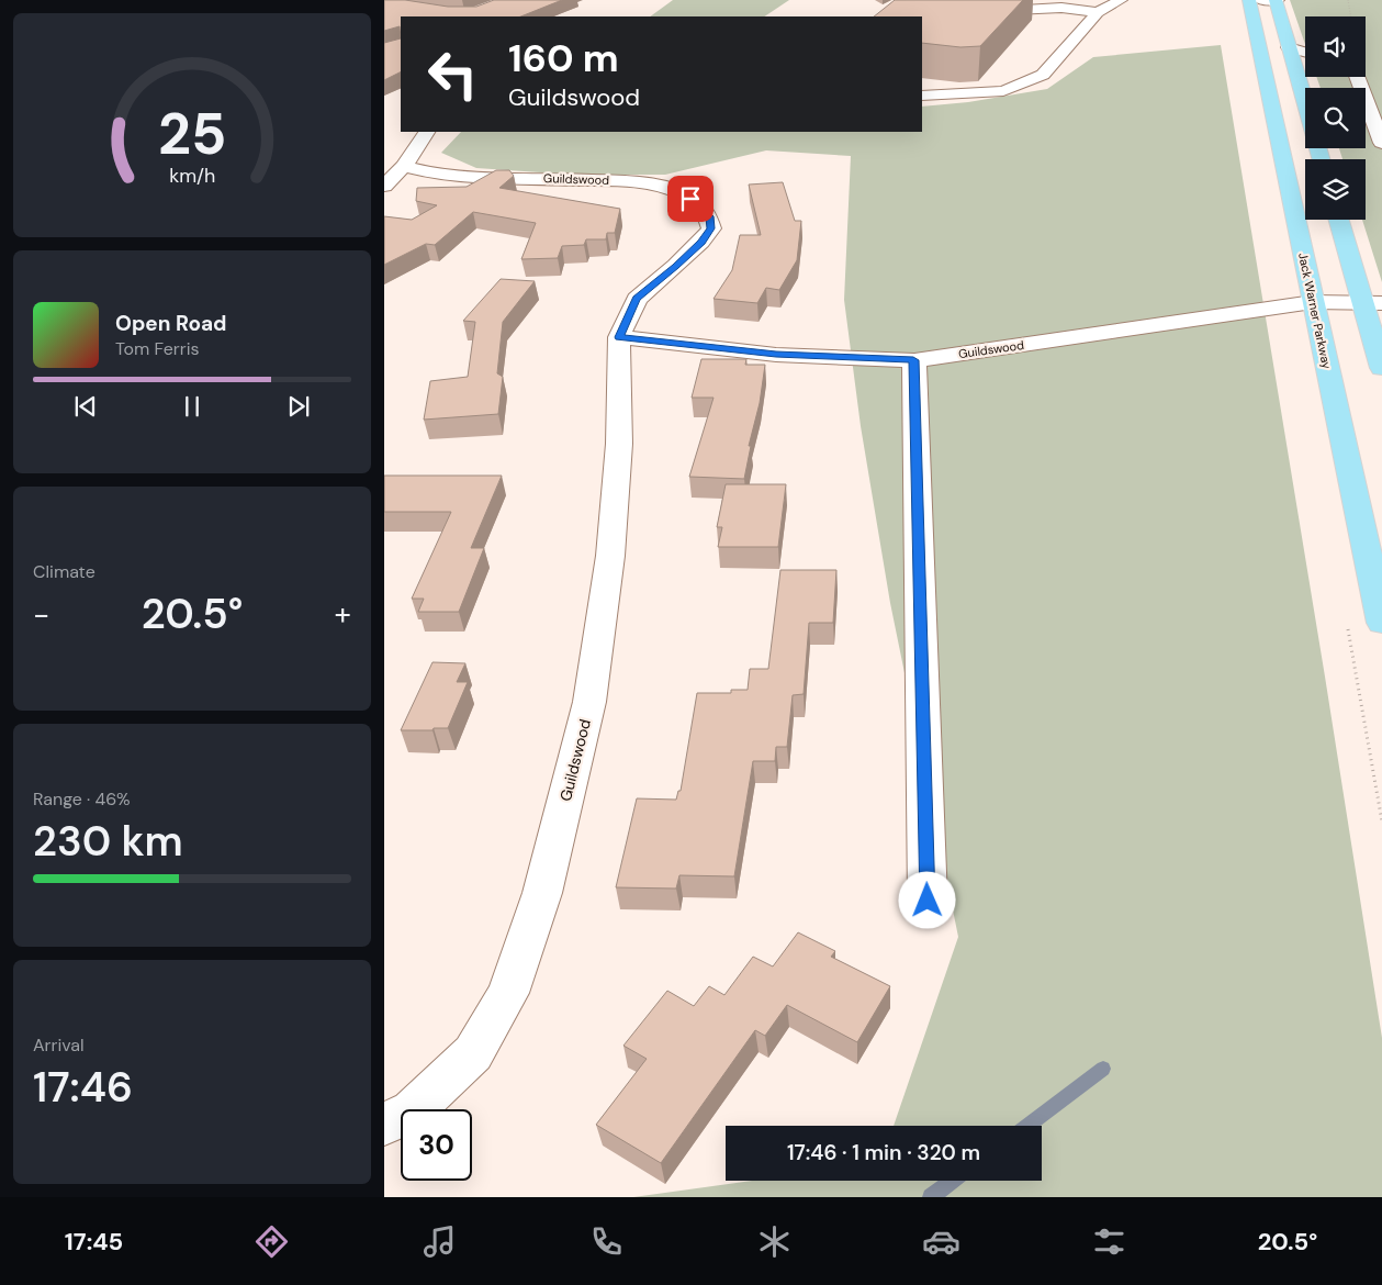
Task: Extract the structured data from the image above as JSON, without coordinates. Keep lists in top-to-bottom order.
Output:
{
  "streets": {
    "main road": ["Jack Warner Parkway"],
    "street": ["Guildswood"]
  },
  "crossings": [
    ["Guildswood", "Jack Warner Parkway"]
  ],
  "page": {
    "turn": ["160 m", "Guildswood"],
    "song": ["Open Road", "Tom Ferris"],
    "tile": [
      "Climate",
      ["Range · 46%", "230 km"],
      ["Arrival", "17:46"]
    ],
    "heat": ["−", "20.5°", "+"],
    "limit": "30",
    "trip": "17:46 · 1 min · 320 m",
    "tabs": ["17:45", "20.5°"],
    "gauge": ["25", "km/h"]
  }
}
